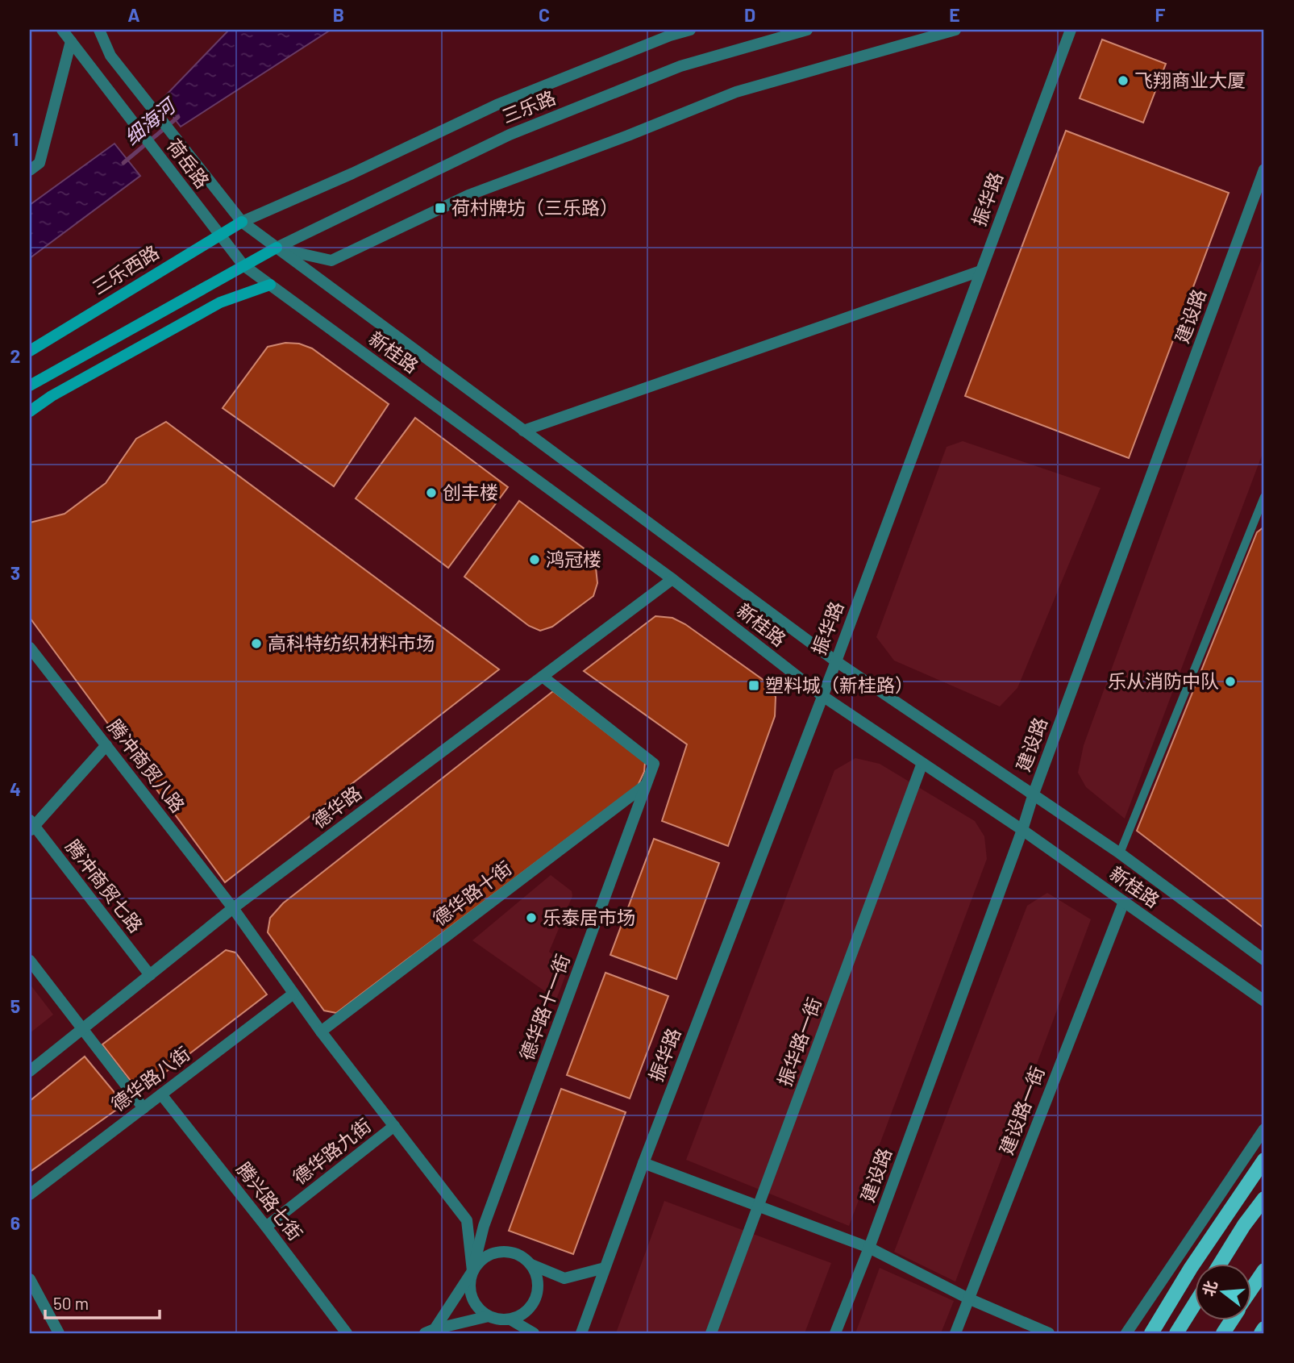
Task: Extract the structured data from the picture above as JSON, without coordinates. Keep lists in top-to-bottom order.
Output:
{
  "streets": {
    "main road": ["三乐西路"],
    "street": [
      "三乐路",
      "荷岳路",
      "振华路",
      "建设路",
      "新桂路",
      "腾冲商贸八路",
      "德华路",
      "腾冲商贸七路",
      "德华路十街",
      "德华路十一街",
      "振华路一街",
      "德华路八街",
      "建设路一街",
      "德华路九街",
      "腾兴路七街"
    ]
  },
  "crossings": [
    ["三乐路", "荷岳路"],
    ["三乐路", "三乐西路"],
    ["三乐路", "新桂路"],
    ["荷岳路", "三乐西路"],
    ["荷岳路", "新桂路"],
    ["振华路", "新桂路"],
    ["建设路", "新桂路"],
    ["新桂路", "德华路"],
    ["新桂路", "振华路一街"],
    ["新桂路", "建设路一街"],
    ["腾冲商贸八路", "德华路"],
    ["腾冲商贸八路", "德华路十街"],
    ["腾冲商贸八路", "德华路十一街"],
    ["腾冲商贸八路", "德华路八街"],
    ["腾冲商贸八路", "德华路九街"],
    ["德华路", "腾冲商贸七路"],
    ["德华路", "德华路十一街"],
    ["德华路十街", "德华路十一街"],
    ["德华路八街", "腾兴路七街"],
    ["德华路九街", "腾兴路七街"]
  ],
  "water": ["细海河"],
  "places": {
    "other": [
      "飞翔商业大厦",
      "创丰楼",
      "鸿冠楼",
      "高科特纺织材料市场",
      "乐从消防中队",
      "乐泰居市场"
    ],
    "transit": ["荷村牌坊（三乐路）", "塑料城（新桂路）"]
  },
  "scale_bar": "50 m",
  "north": "left",
  "grid": {
    "columns": [
      "A",
      "B",
      "C",
      "D",
      "E",
      "F"
    ],
    "rows": [
      "1",
      "2",
      "3",
      "4",
      "5",
      "6"
    ]
  }
}
